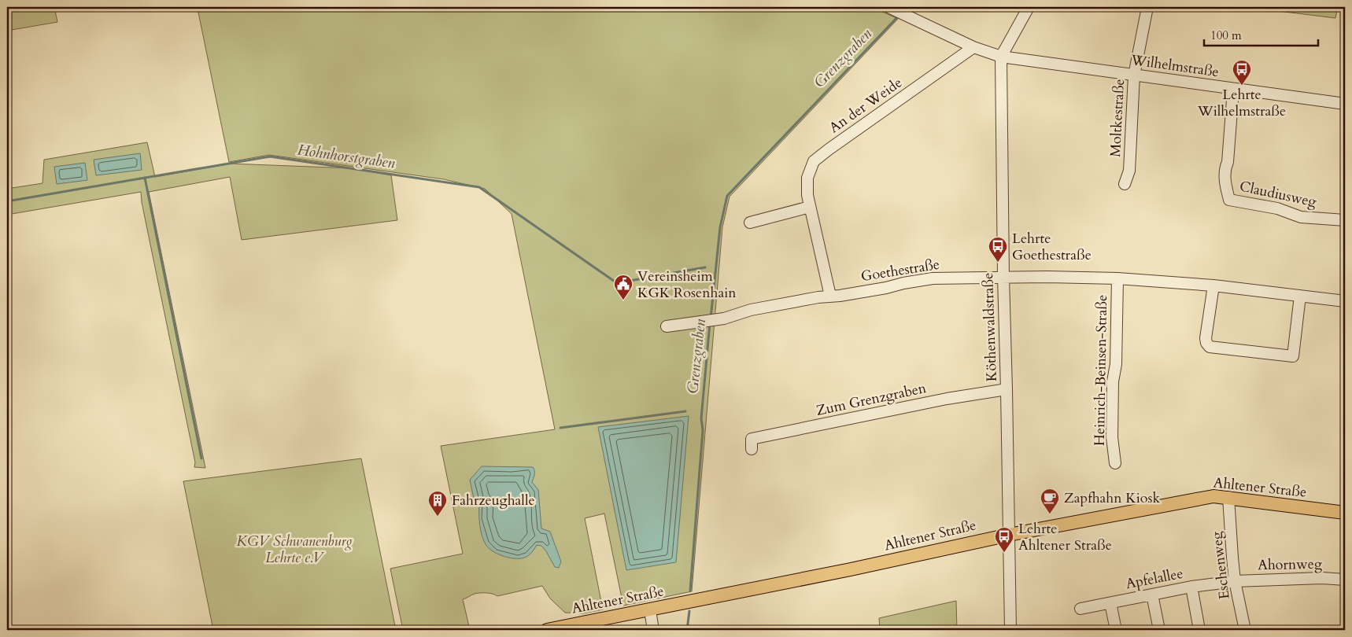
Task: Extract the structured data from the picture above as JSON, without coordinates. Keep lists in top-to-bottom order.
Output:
{
  "streets": {
    "main road": ["Ahltener Straße"],
    "street": [
      "Wilhelmstraße",
      "An der Weide",
      "Moltkestraße",
      "Claudiusweg",
      "Goethestraße",
      "Köthenwaldstraße",
      "Heinrich-Beinsen-Straße",
      "Zum Grenzgraben",
      "Ahornweg",
      "Eschenweg",
      "Apfelallee"
    ]
  },
  "crossings": [
    ["Wilhelmstraße", "An der Weide"],
    ["Wilhelmstraße", "Moltkestraße"],
    ["Wilhelmstraße", "Claudiusweg"],
    ["Wilhelmstraße", "Köthenwaldstraße"],
    ["An der Weide", "Goethestraße"],
    ["Goethestraße", "Köthenwaldstraße"],
    ["Goethestraße", "Heinrich-Beinsen-Straße"],
    ["Köthenwaldstraße", "Zum Grenzgraben"],
    ["Köthenwaldstraße", "Ahltener Straße"],
    ["Ahltener Straße", "Eschenweg"],
    ["Ahornweg", "Eschenweg"],
    ["Ahornweg", "Apfelallee"],
    ["Eschenweg", "Apfelallee"]
  ],
  "water": ["Grenzgraben", "Hohnhorstgraben"],
  "parks": ["KGV Schwanenburg Lehrte e.V"],
  "places": {
    "bus stop": ["Lehrte Wilhelmstraße", "Lehrte Goethestraße", "Lehrte Ahltener Straße"],
    "public building": ["Vereinsheim KGK Rosenhain"],
    "cafe": ["Zapfhahn Kiosk"],
    "building": ["Fahrzeughalle"]
  },
  "scale_bar": "100 m"
}
